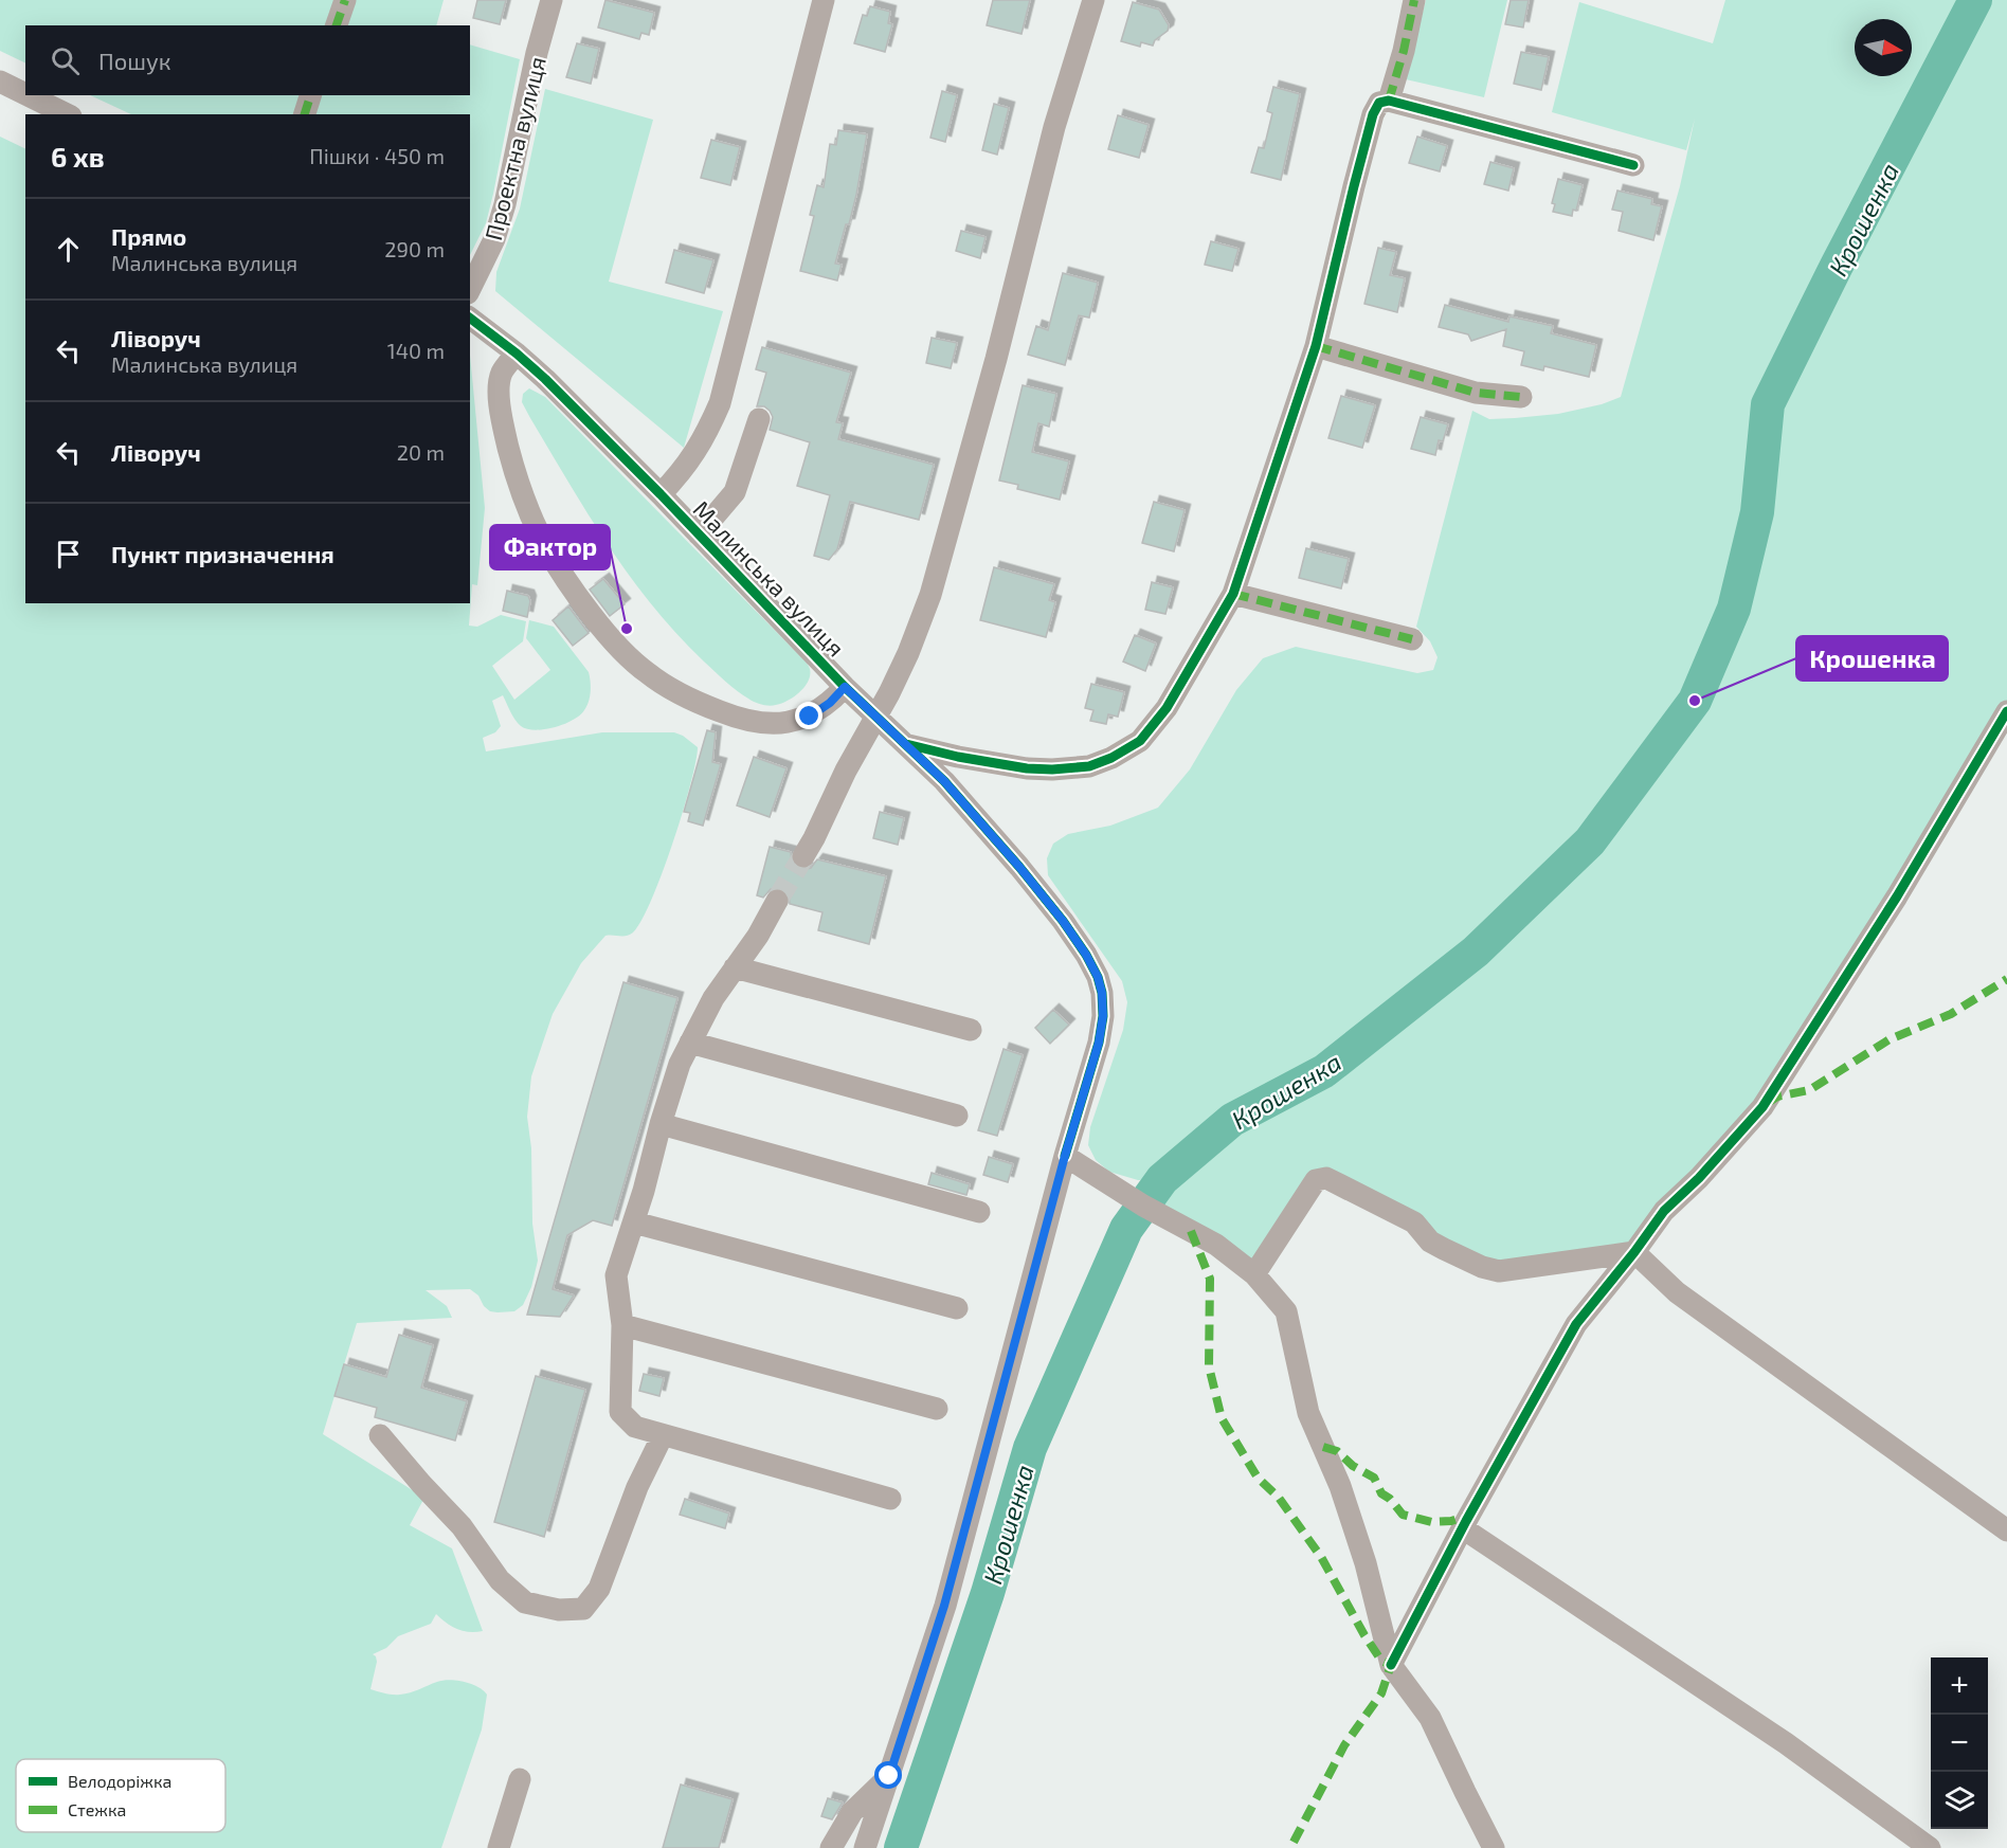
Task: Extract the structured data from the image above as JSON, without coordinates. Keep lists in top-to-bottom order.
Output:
{
  "streets": {
    "street": ["Проектна вулиця", "Малинська вулиця"]
  },
  "water": ["Крошенка"],
  "places": ["Фактор", "Крошенка"],
  "legend": ["Велодоріжка", "Стежка"],
  "north": "right",
  "page": {
    "search": "Пошук",
    "heading": ["6 хв", "Пішки · 450 m"],
    "list": [
      ["Прямо", "Малинська вулиця", "290 m"],
      ["Ліворуч", "Малинська вулиця", "140 m"],
      ["Ліворуч", "20 m"],
      "Пункт призначення"
    ],
    "map_buttons": ["+", "−"]
  }
}
